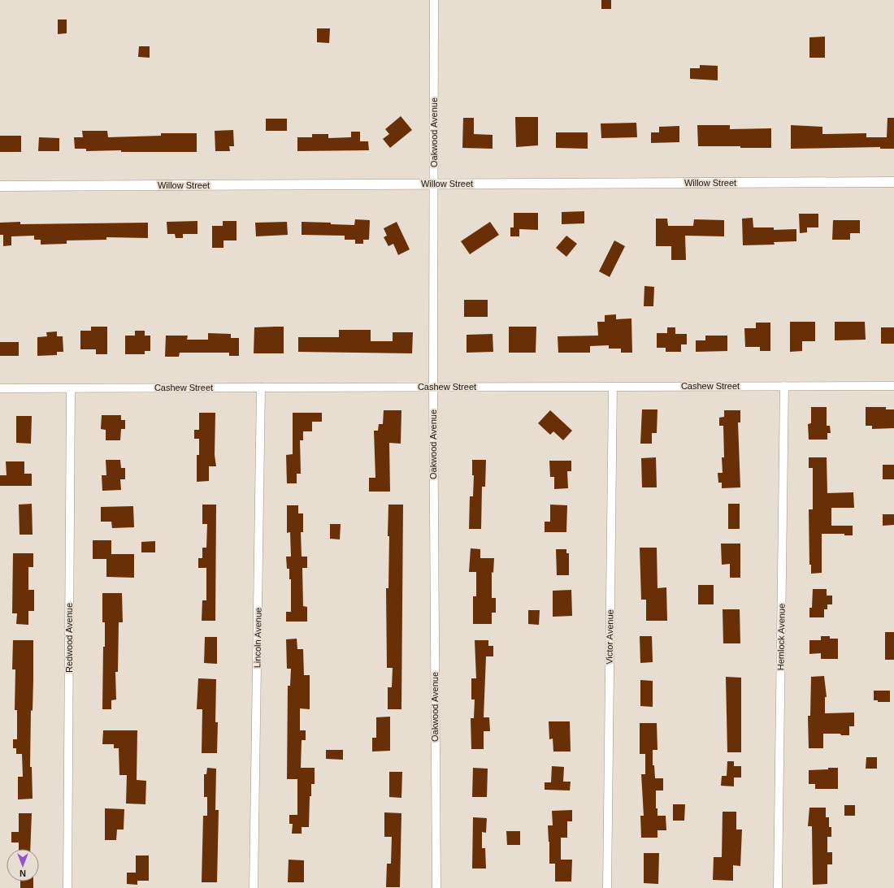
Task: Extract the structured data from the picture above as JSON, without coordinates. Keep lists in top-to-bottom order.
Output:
{
  "streets": {
    "street": [
      "Oakwood Avenue",
      "Willow Street",
      "Cashew Street",
      "Victor Avenue",
      "Hemlock Avenue",
      "Redwood Avenue",
      "Lincoln Avenue"
    ]
  },
  "crossings": [
    ["Oakwood Avenue", "Willow Street"],
    ["Oakwood Avenue", "Cashew Street"],
    ["Cashew Street", "Victor Avenue"],
    ["Cashew Street", "Hemlock Avenue"],
    ["Cashew Street", "Redwood Avenue"],
    ["Cashew Street", "Lincoln Avenue"]
  ],
  "north": "bottom"
}
